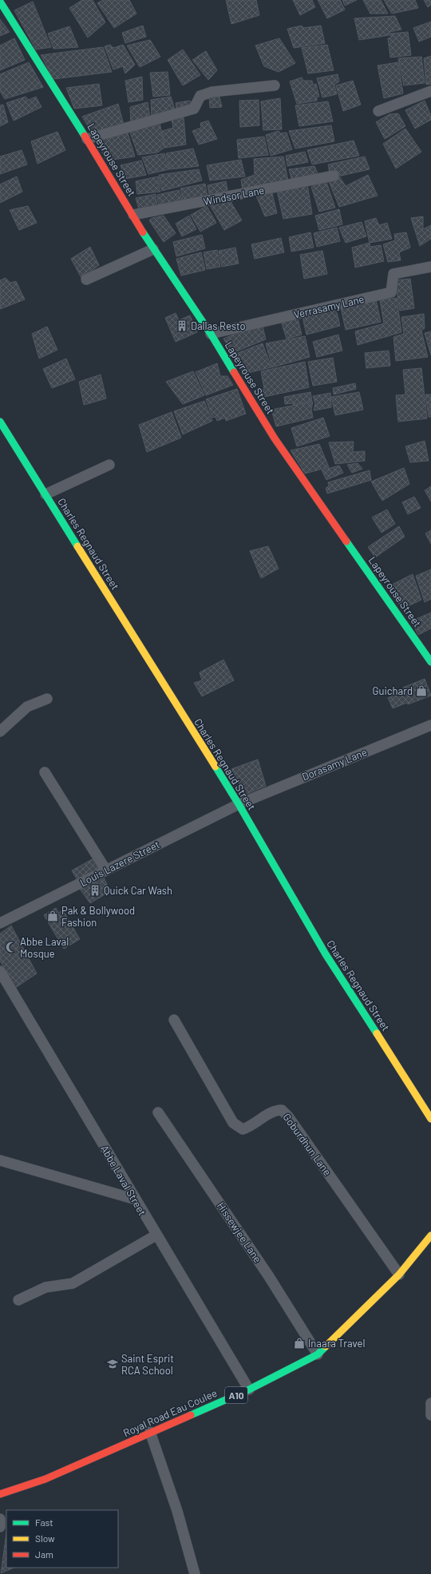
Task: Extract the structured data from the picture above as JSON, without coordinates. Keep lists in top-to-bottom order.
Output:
{
  "streets": {
    "street": [
      "Lapeyrouse Street",
      "Windsor Lane",
      "Verrasamy Lane",
      "Charles Regnaud Street",
      "Dorasamy Lane",
      "Louis Lazere Street",
      "Goburdhun Lane",
      "Abbe Laval Street",
      "Hissewjee Lane",
      "A10",
      "Royal Road Eau Coulee"
    ]
  },
  "crossings": [
    ["Lapeyrouse Street", "Windsor Lane"],
    ["Lapeyrouse Street", "Verrasamy Lane"],
    ["Charles Regnaud Street", "Dorasamy Lane"],
    ["Charles Regnaud Street", "Louis Lazere Street"],
    ["Dorasamy Lane", "Louis Lazere Street"],
    ["Goburdhun Lane", "Royal Road Eau Coulee"],
    ["Abbe Laval Street", "Royal Road Eau Coulee"],
    ["Hissewjee Lane", "Royal Road Eau Coulee"]
  ],
  "places": {
    "building": ["Dallas Resto", "Quick Car Wash"],
    "shop": ["Guichard", "Pak & Bollywood Fashion", "Inaara Travel"],
    "mosque": ["Abbe Laval Mosque"],
    "school or university": ["Saint Esprit RCA School"]
  },
  "legend": ["Fast", "Slow", "Jam"]
}
